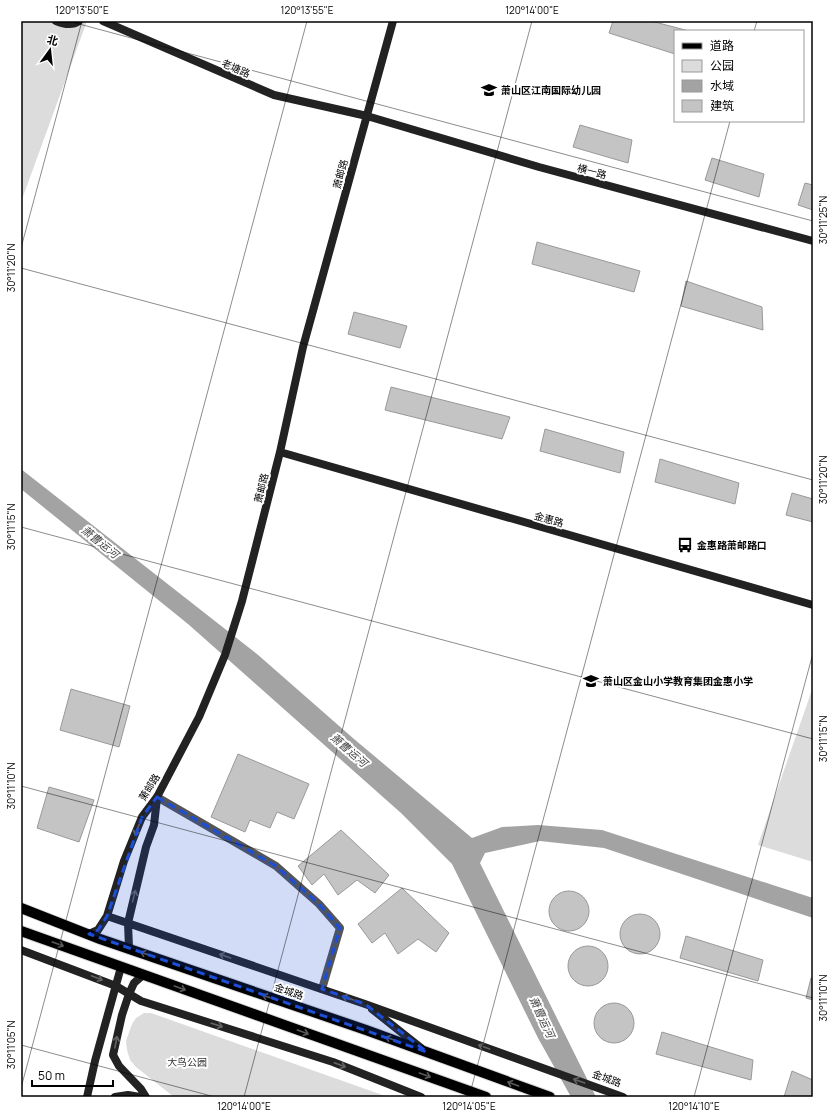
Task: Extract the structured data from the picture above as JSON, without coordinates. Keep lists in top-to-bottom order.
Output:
{
  "streets": {
    "main road": [
      "老塘路",
      "横一路",
      "萧邮路",
      "金惠路",
      "金城路"
    ]
  },
  "crossings": [
    ["老塘路", "横一路"],
    ["老塘路", "萧邮路"],
    ["横一路", "萧邮路"],
    ["萧邮路", "金惠路"],
    ["萧邮路", "金城路"]
  ],
  "water": ["萧曹运河"],
  "parks": ["大鸟公园"],
  "places": {
    "school or university": ["萧山区江南国际幼儿园", "萧山区金山小学教育集团金惠小学"],
    "bus stop": ["金惠路萧邮路口"]
  },
  "legend": [
    "道路",
    "公园",
    "水域",
    "建筑"
  ],
  "scale_bar": "50 m",
  "north": "top",
  "coordinates": [
    "120°13'50\"E",
    "120°13'55\"E",
    "120°14'00\"E",
    "30°11'25\"N",
    "30°11'20\"N",
    "30°11'15\"N",
    "30°11'10\"N",
    "30°11'05\"N",
    "120°14'05\"E",
    "120°14'10\"E"
  ]
}
